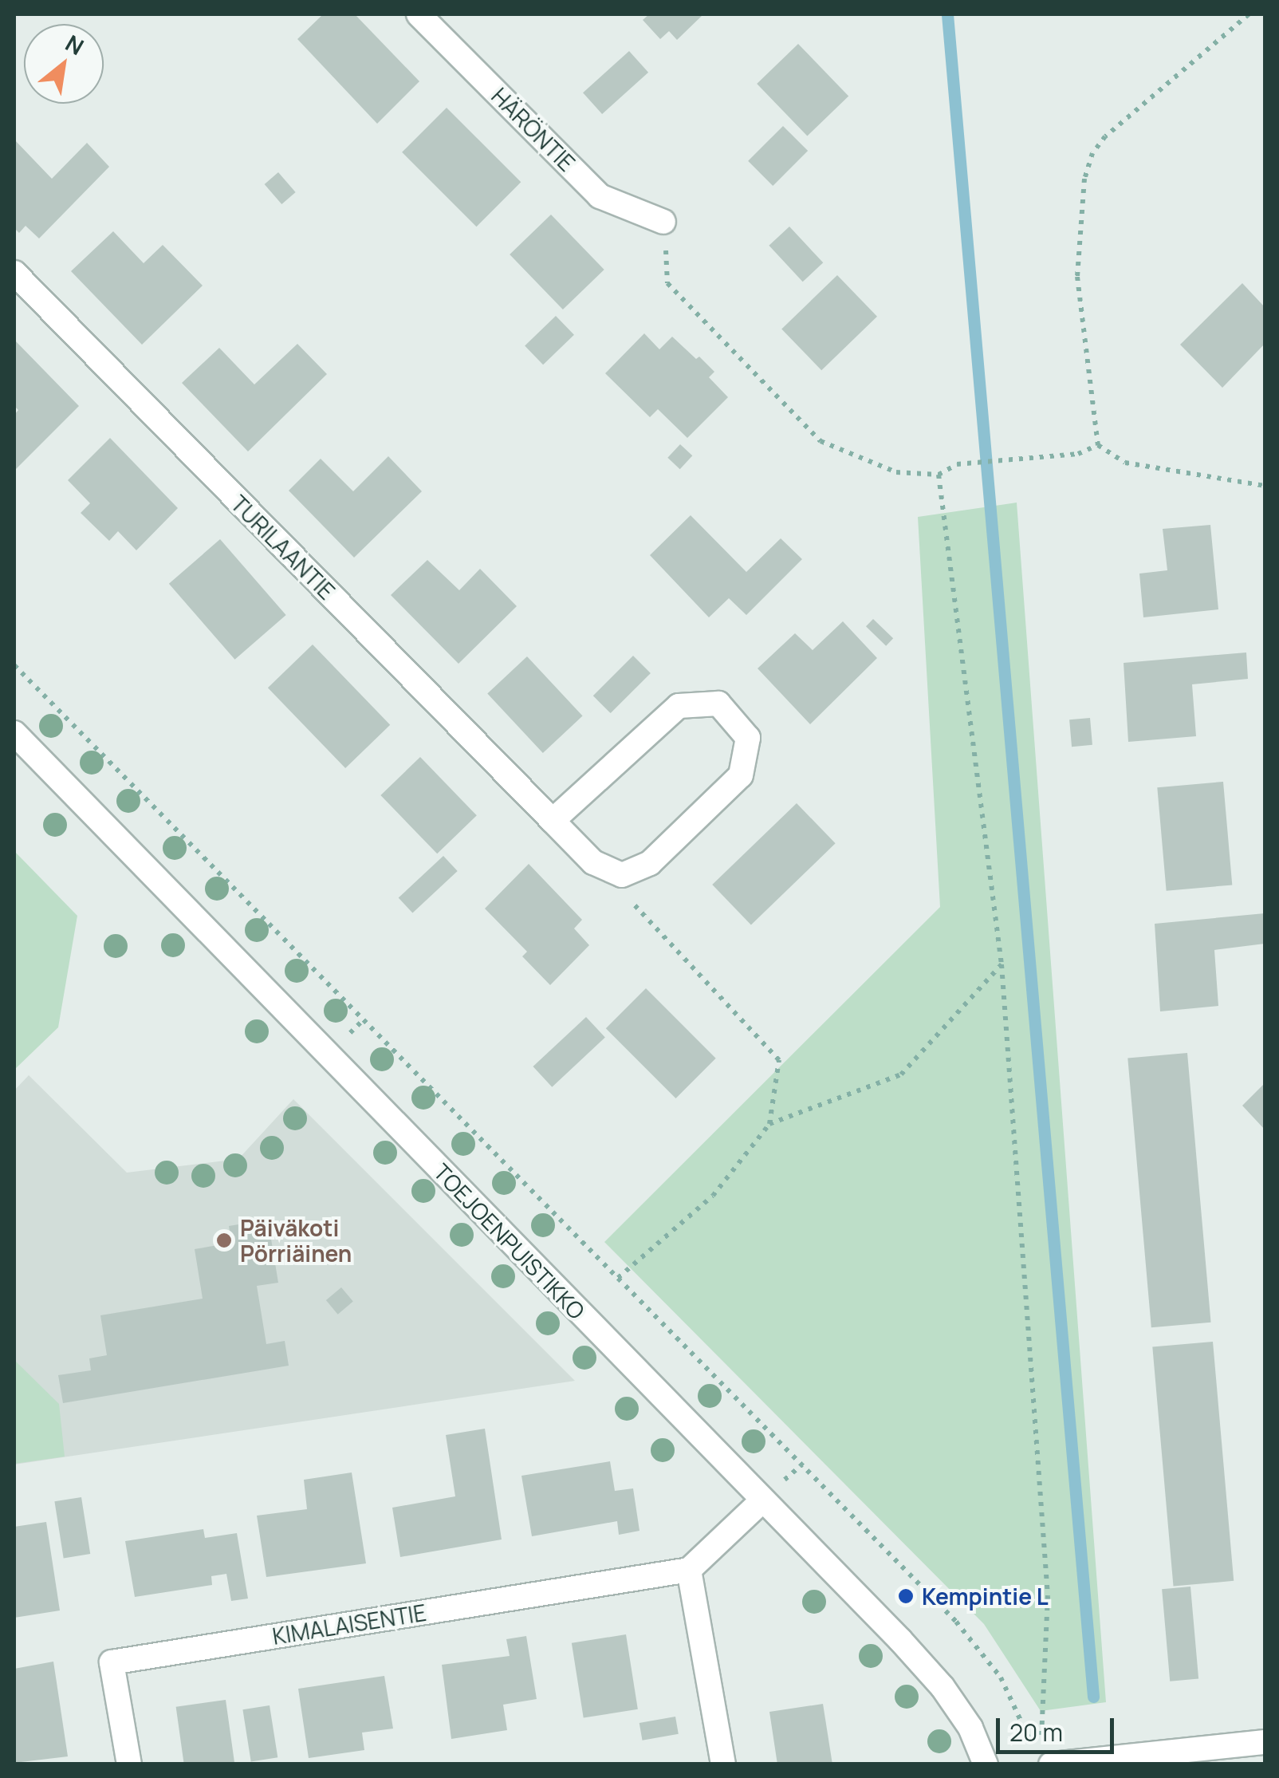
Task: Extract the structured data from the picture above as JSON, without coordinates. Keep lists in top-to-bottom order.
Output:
{
  "streets": {
    "street": [
      "HÄRÖNTIE",
      "TURILAANTIE",
      "TOEJOENPUISTIKKO",
      "KIMALAISENTIE"
    ]
  },
  "places": ["Päiväkoti Pörriäinen", "Kempintie L"],
  "scale_bar": "20 m",
  "north": "top right"
}
